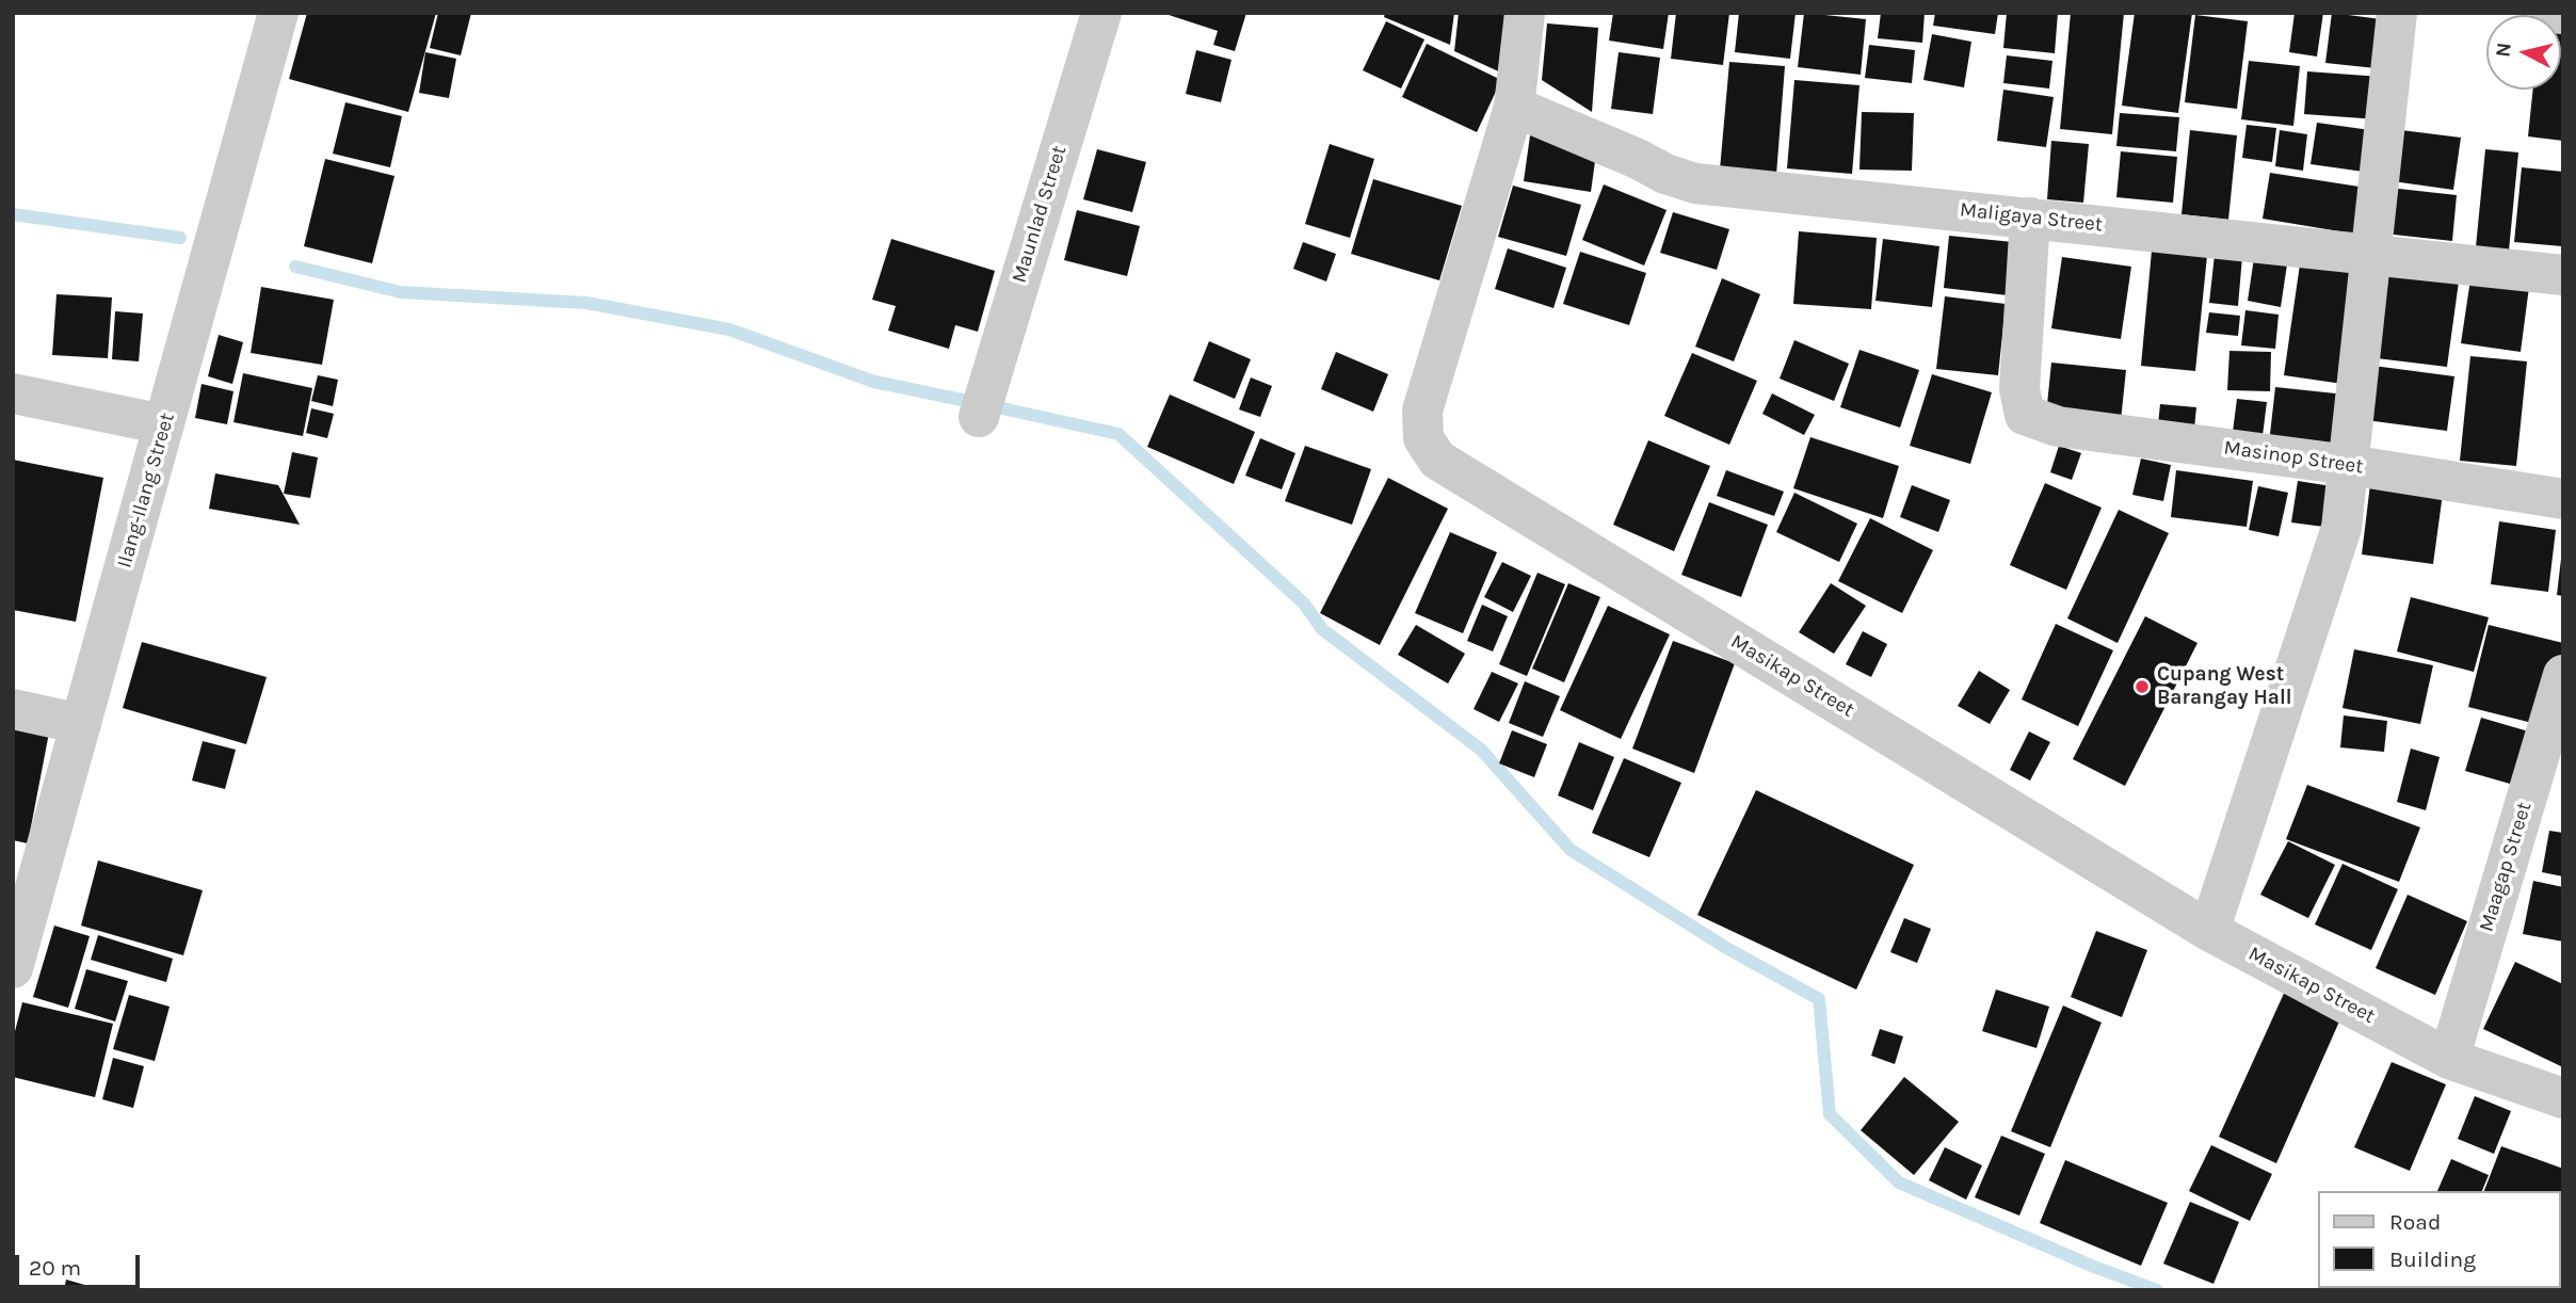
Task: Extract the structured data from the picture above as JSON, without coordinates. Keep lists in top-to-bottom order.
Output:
{
  "streets": {
    "street": [
      "Maunlad Street",
      "Maligaya Street",
      "Masinop Street",
      "Ilang-Ilang Street",
      "Masikap Street",
      "Maagap Street"
    ]
  },
  "crossings": [
    ["Maligaya Street", "Masinop Street"],
    ["Maligaya Street", "Masikap Street"],
    ["Masikap Street", "Maagap Street"]
  ],
  "places": ["Cupang West Barangay Hall"],
  "legend": ["Road", "Building"],
  "scale_bar": "20 m",
  "north": "left"
}
